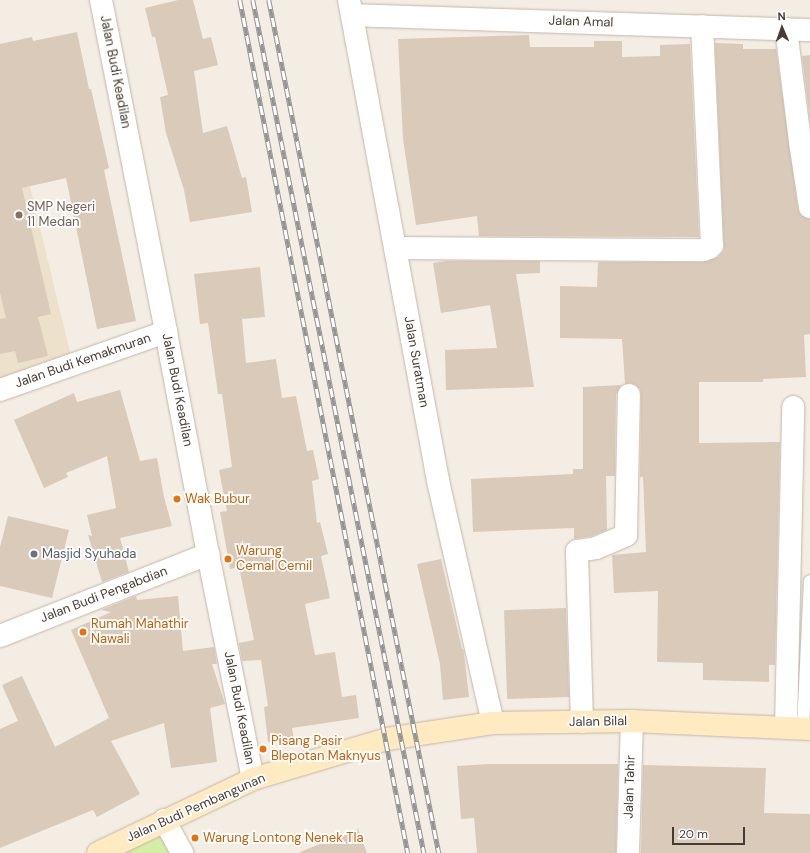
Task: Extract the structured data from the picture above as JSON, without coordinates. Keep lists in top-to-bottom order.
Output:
{
  "streets": {
    "main road": ["Jalan Bilal", "Jalan Budi Pembangunan"],
    "street": [
      "Jalan Amal",
      "Jalan Budi Keadilan",
      "Jalan Budi Kemakmuran",
      "Jalan Suratman",
      "Jalan Budi Pengabdian",
      "Jalan Tahir"
    ]
  },
  "crossings": [
    ["Jalan Amal", "Jalan Suratman"],
    ["Jalan Budi Keadilan", "Jalan Budi Kemakmuran"],
    ["Jalan Budi Keadilan", "Jalan Budi Pengabdian"],
    ["Jalan Budi Keadilan", "Jalan Budi Pembangunan"],
    ["Jalan Suratman", "Jalan Bilal"],
    ["Jalan Bilal", "Jalan Tahir"],
    ["Jalan Bilal", "Jalan Budi Pembangunan"]
  ],
  "places": [
    "SMP Negeri 11 Medan",
    "Wak Bubur",
    "Masjid Syuhada",
    "Warung Cemal Cemil",
    "Rumah Mahathir Nawali",
    "Pisang Pasir Blepotan Maknyus",
    "Warung Lontong Nenek TIa"
  ],
  "scale_bar": "20 m",
  "north": "top"
}
